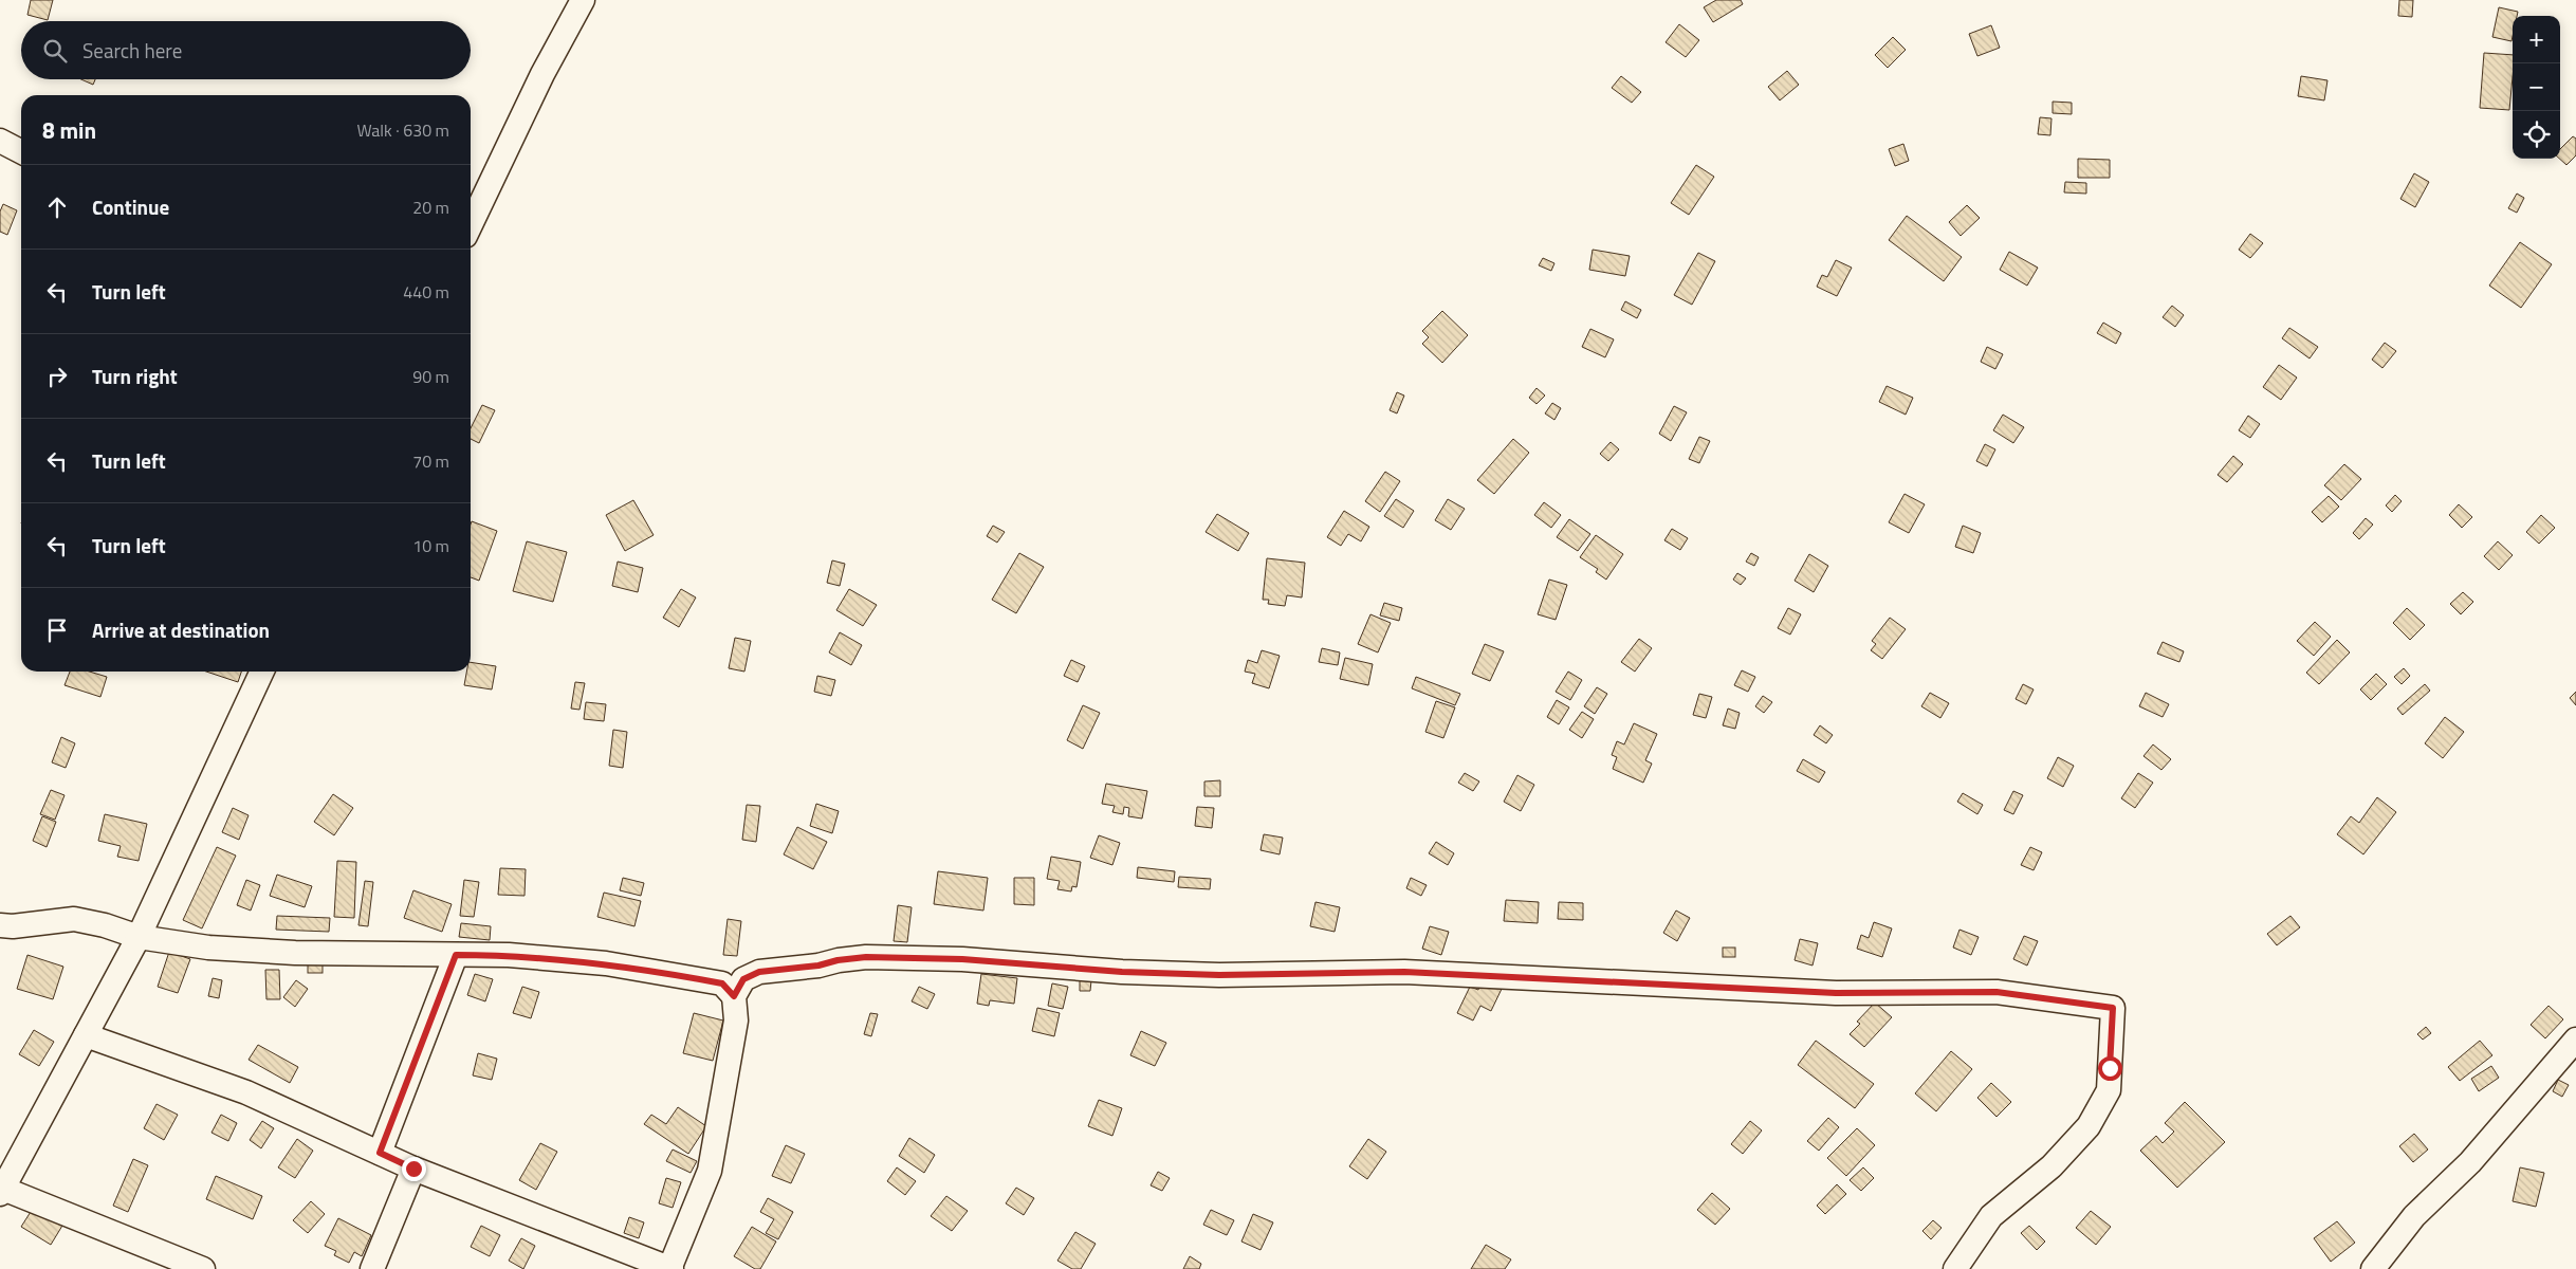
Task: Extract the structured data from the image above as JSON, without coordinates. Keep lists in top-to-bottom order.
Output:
{
  "page": {
    "map_buttons": ["+", "−"],
    "search": "Search here",
    "heading": ["8 min", "Walk · 630 m"],
    "list": [
      ["Continue", "20 m"],
      ["Turn left", "440 m"],
      ["Turn right", "90 m"],
      ["Turn left", "70 m"],
      ["Turn left", "10 m"],
      "Arrive at destination"
    ]
  }
}
